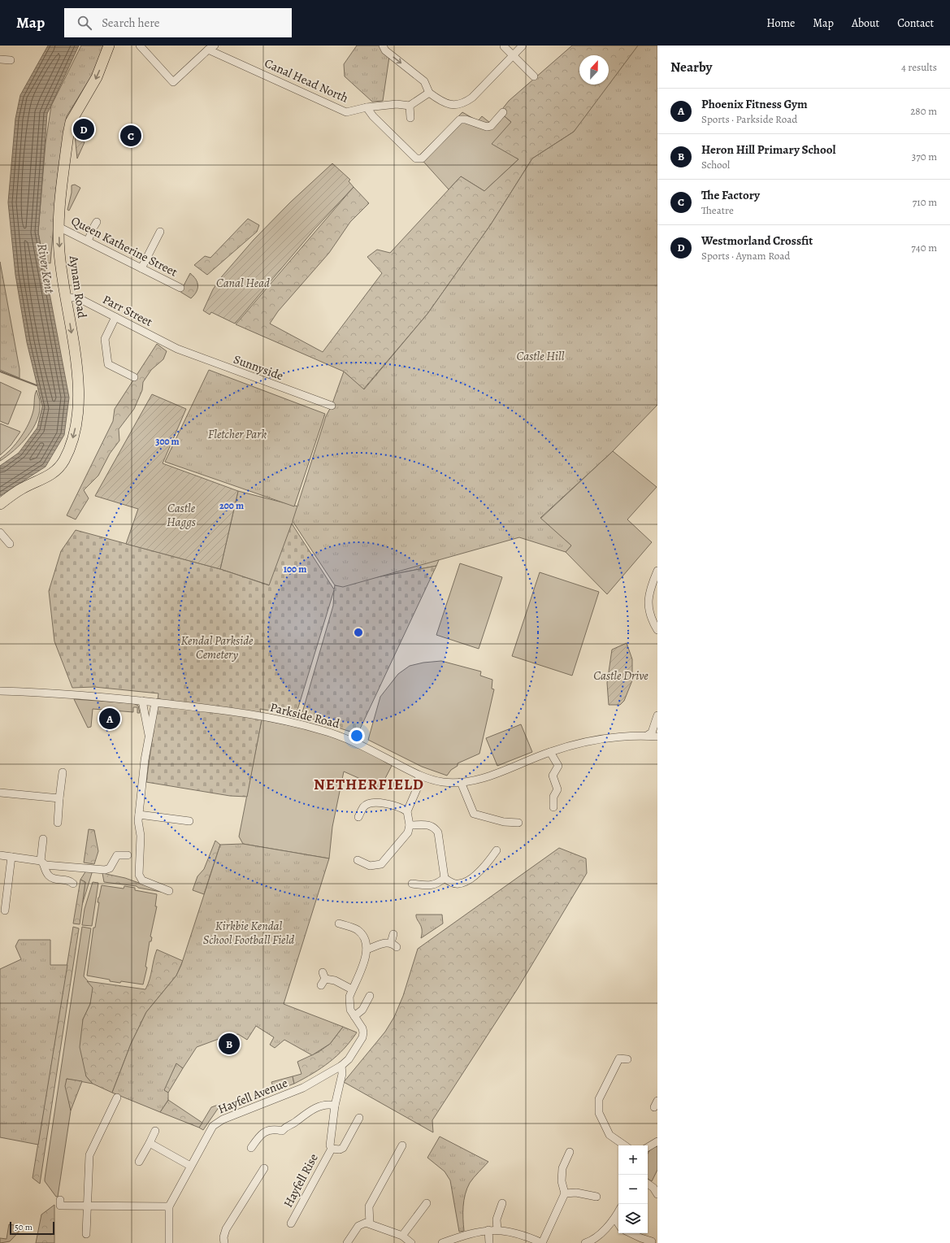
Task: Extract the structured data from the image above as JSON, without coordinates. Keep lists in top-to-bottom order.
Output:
{
  "streets": {
    "highway": ["Aynam Road"],
    "street": [
      "Canal Head North",
      "Queen Katherine Street",
      "Parr Street",
      "Sunnyside",
      "Parkside Road",
      "Hayfell Avenue",
      "Hayfell Rise"
    ]
  },
  "crossings": [
    ["Queen Katherine Street", "Aynam Road"],
    ["Aynam Road", "Parr Street"],
    ["Parr Street", "Sunnyside"],
    ["Hayfell Avenue", "Hayfell Rise"]
  ],
  "one_way": ["Aynam Road"],
  "districts": ["NETHERFIELD"],
  "water": ["River Kent"],
  "parks": [
    "Canal Head",
    "Castle Hill",
    "Fletcher Park",
    "Castle Haggs",
    "Kendal Parkside Cemetery",
    "Castle Drive",
    "Kirkbie Kendal School Football Field"
  ],
  "scale_bar": "50 m",
  "north": "top",
  "page": {
    "header": "Map",
    "search": "Search here",
    "nav": [
      "Home",
      "Map",
      "About",
      "Contact"
    ],
    "heading": ["Nearby", "4 results"],
    "list": [
      {
        "mark": "A",
        "name": "Phoenix Fitness Gym",
        "note": "Sports · Parkside Road",
        "value": "280 m"
      },
      {
        "mark": "B",
        "name": "Heron Hill Primary School",
        "note": "School",
        "value": "370 m"
      },
      {
        "mark": "C",
        "name": "The Factory",
        "note": "Theatre",
        "value": "710 m"
      },
      {
        "mark": "D",
        "name": "Westmorland Crossfit",
        "note": "Sports · Aynam Road",
        "value": "740 m"
      }
    ],
    "pins": [
      "D",
      "C",
      "A",
      "B"
    ],
    "map_buttons": ["+", "−"],
    "scale": "50 m"
  },
  "rings": ["300 m", "200 m", "100 m"]
}
